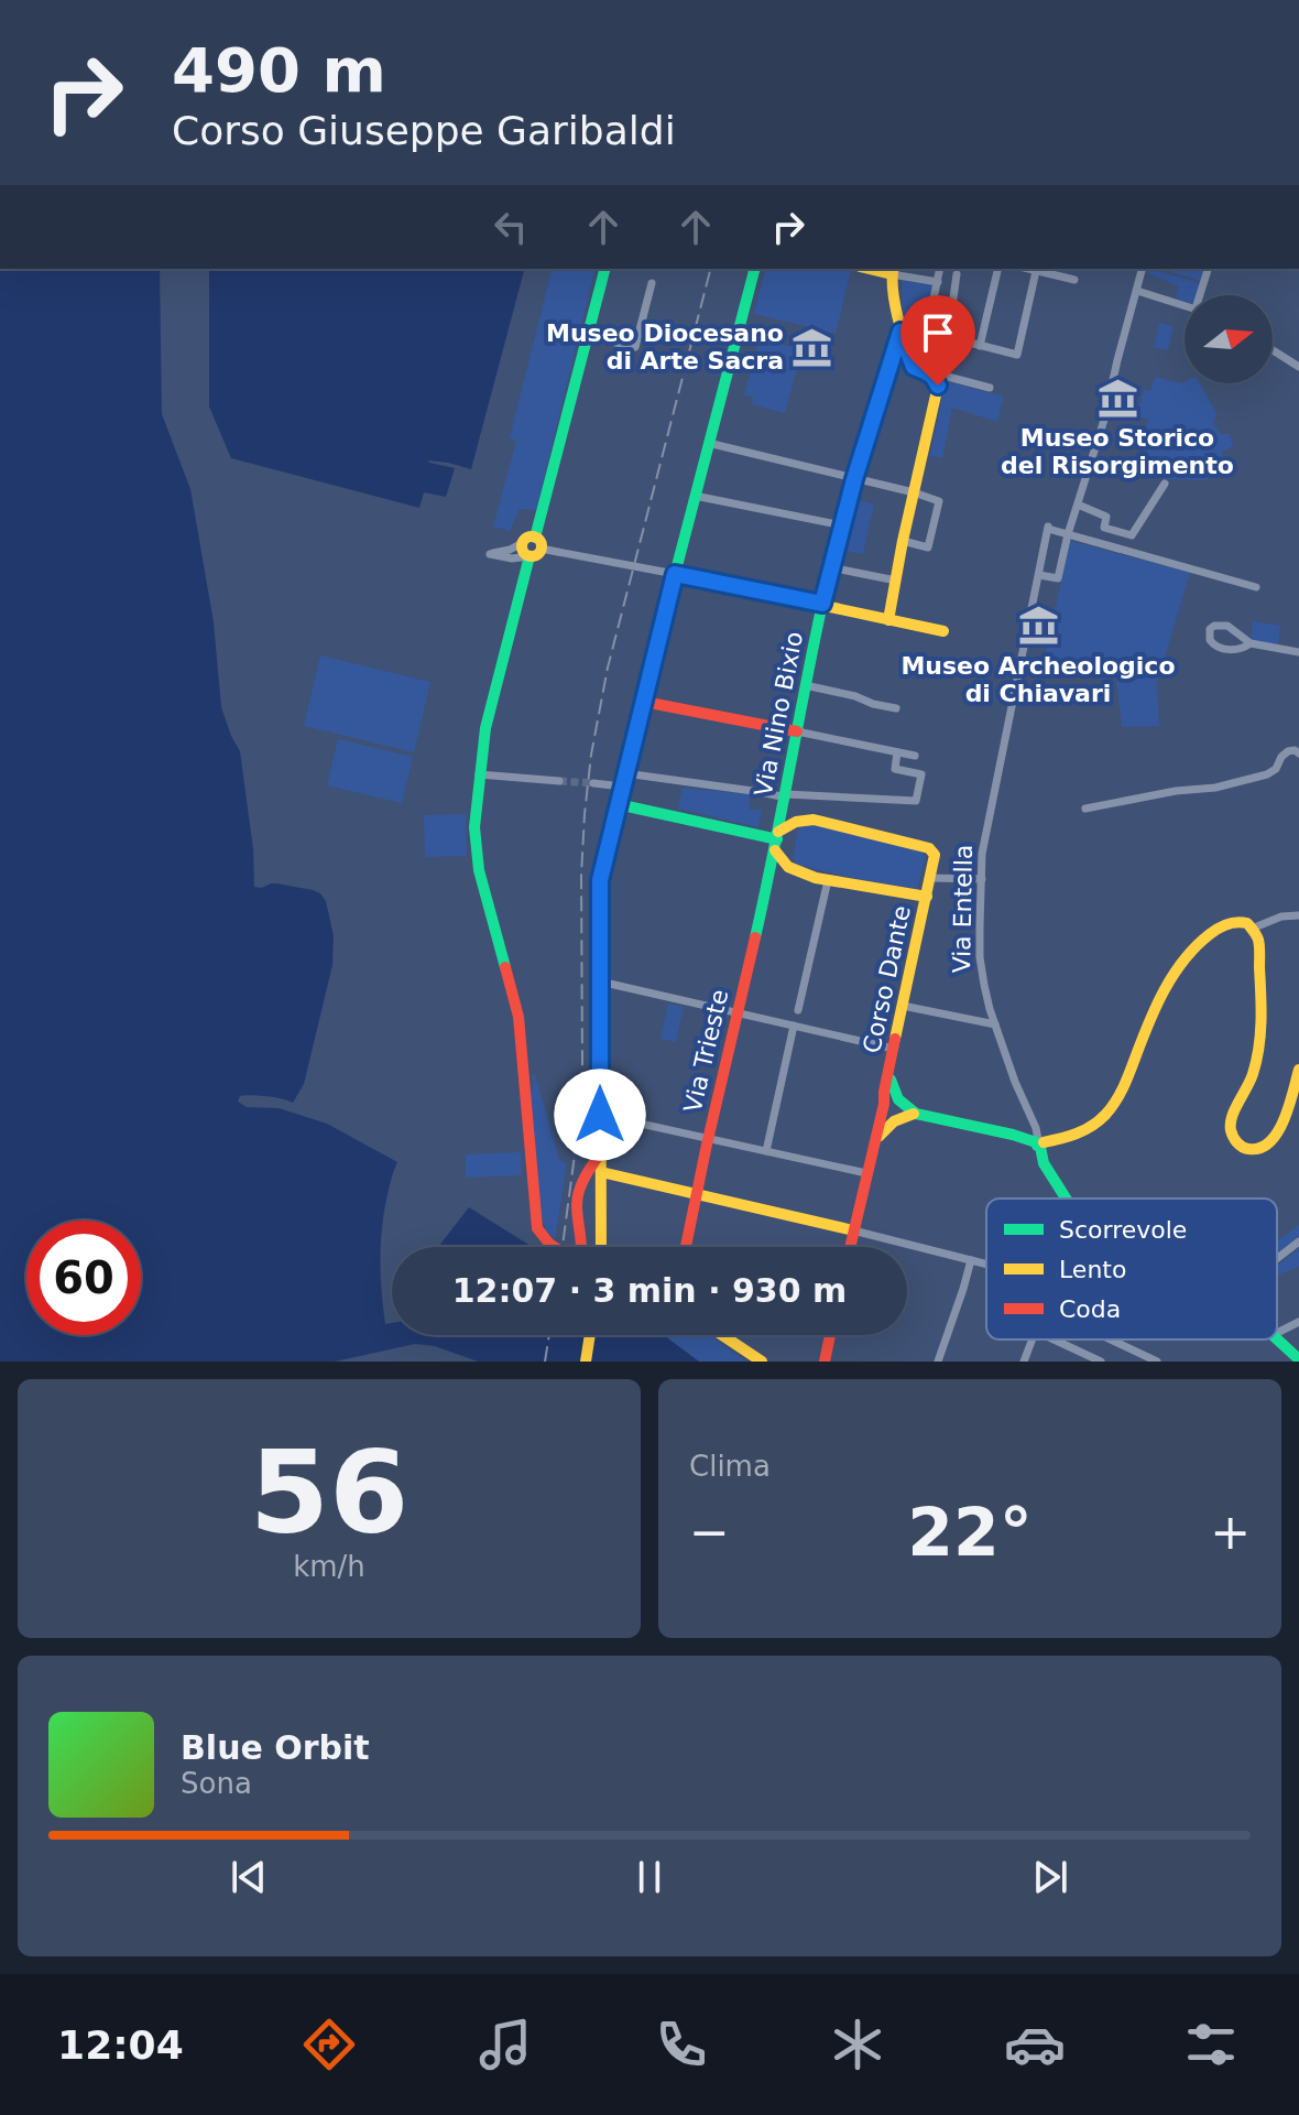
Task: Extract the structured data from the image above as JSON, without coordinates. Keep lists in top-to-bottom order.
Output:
{
  "streets": {
    "street": [
      "Via Nino Bixio",
      "Via Entella",
      "Corso Dante",
      "Via Trieste"
    ]
  },
  "crossings": [
    ["Via Nino Bixio", "Via Trieste"]
  ],
  "places": {
    "museum": ["Museo Diocesano di Arte Sacra", "Museo Storico del Risorgimento", "Museo Archeologico di Chiavari"]
  },
  "legend": ["Scorrevole", "Lento", "Coda"],
  "north": "right",
  "page": {
    "turn": ["490 m", "Corso Giuseppe Garibaldi"],
    "limit": "60",
    "trip": "12:07 · 3 min · 930 m",
    "tile": [
      ["56", "km/h"],
      "Clima"
    ],
    "heat": ["−", "22°", "+"],
    "song": ["Blue Orbit", "Sona"],
    "tabs": "12:04"
  }
}
